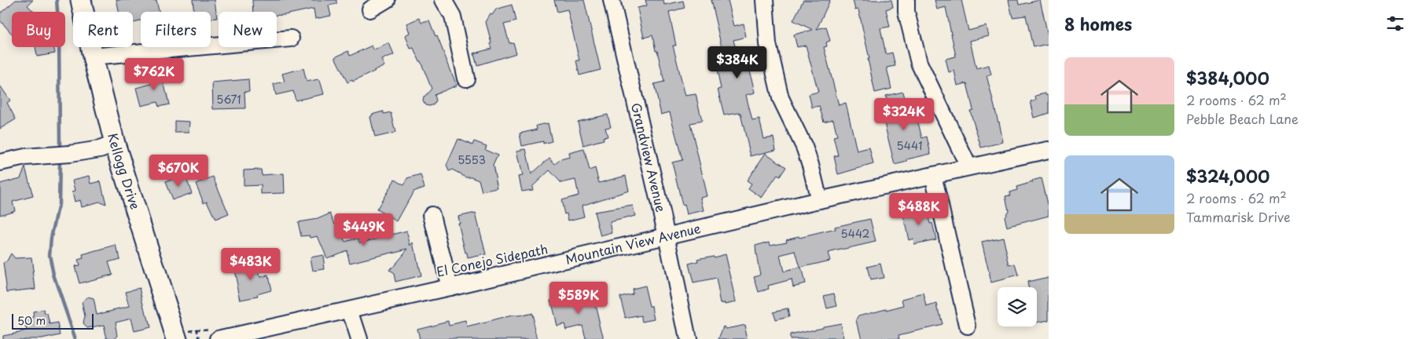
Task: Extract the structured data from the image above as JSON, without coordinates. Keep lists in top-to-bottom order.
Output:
{
  "streets": {
    "main road": ["Kellogg Drive"],
    "street": ["Grandview Avenue", "Mountain View Avenue"]
  },
  "crossings": [
    ["Grandview Avenue", "Mountain View Avenue"]
  ],
  "house_numbers": [
    "5671",
    "5441",
    "5553",
    "5442"
  ],
  "scale_bar": "50 m",
  "page": {
    "heading": "8 homes",
    "chip": [
      "Buy",
      "Rent",
      "Filters",
      "New"
    ],
    "price": [
      "$384K",
      "$762K",
      "$324K",
      "$670K",
      "$488K",
      "$449K",
      "$483K",
      "$589K"
    ],
    "list": [
      {
        "name": "$384,000",
        "note": "2 rooms · 62 m² · Pebble Beach Lane"
      },
      {
        "name": "$324,000",
        "note": "2 rooms · 62 m² · Tammarisk Drive"
      }
    ],
    "scale": "50 m"
  }
}
